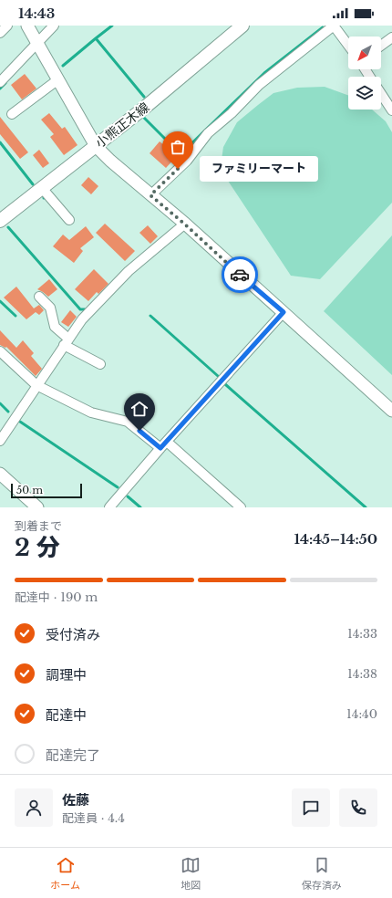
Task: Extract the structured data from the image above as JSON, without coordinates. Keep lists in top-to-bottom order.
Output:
{
  "streets": {
    "main road": ["小熊正木線"]
  },
  "places": ["ファミリーマート"],
  "scale_bar": "50 m",
  "north": "bottom left",
  "page": {
    "status": "14:43",
    "bubble": "ファミリーマート",
    "scale": "50 m",
    "heading": ["2 分", "到着まで", "14:45–14:50"],
    "panel": ["佐藤", "配達員 · 4.4"],
    "bar": "配達中 · 190 m",
    "list": [
      ["受付済み", "14:33"],
      ["調理中", "14:38"],
      ["配達中", "14:40"],
      "配達完了"
    ],
    "tabs": ["ホーム", "地図", "保存済み"]
  }
}
